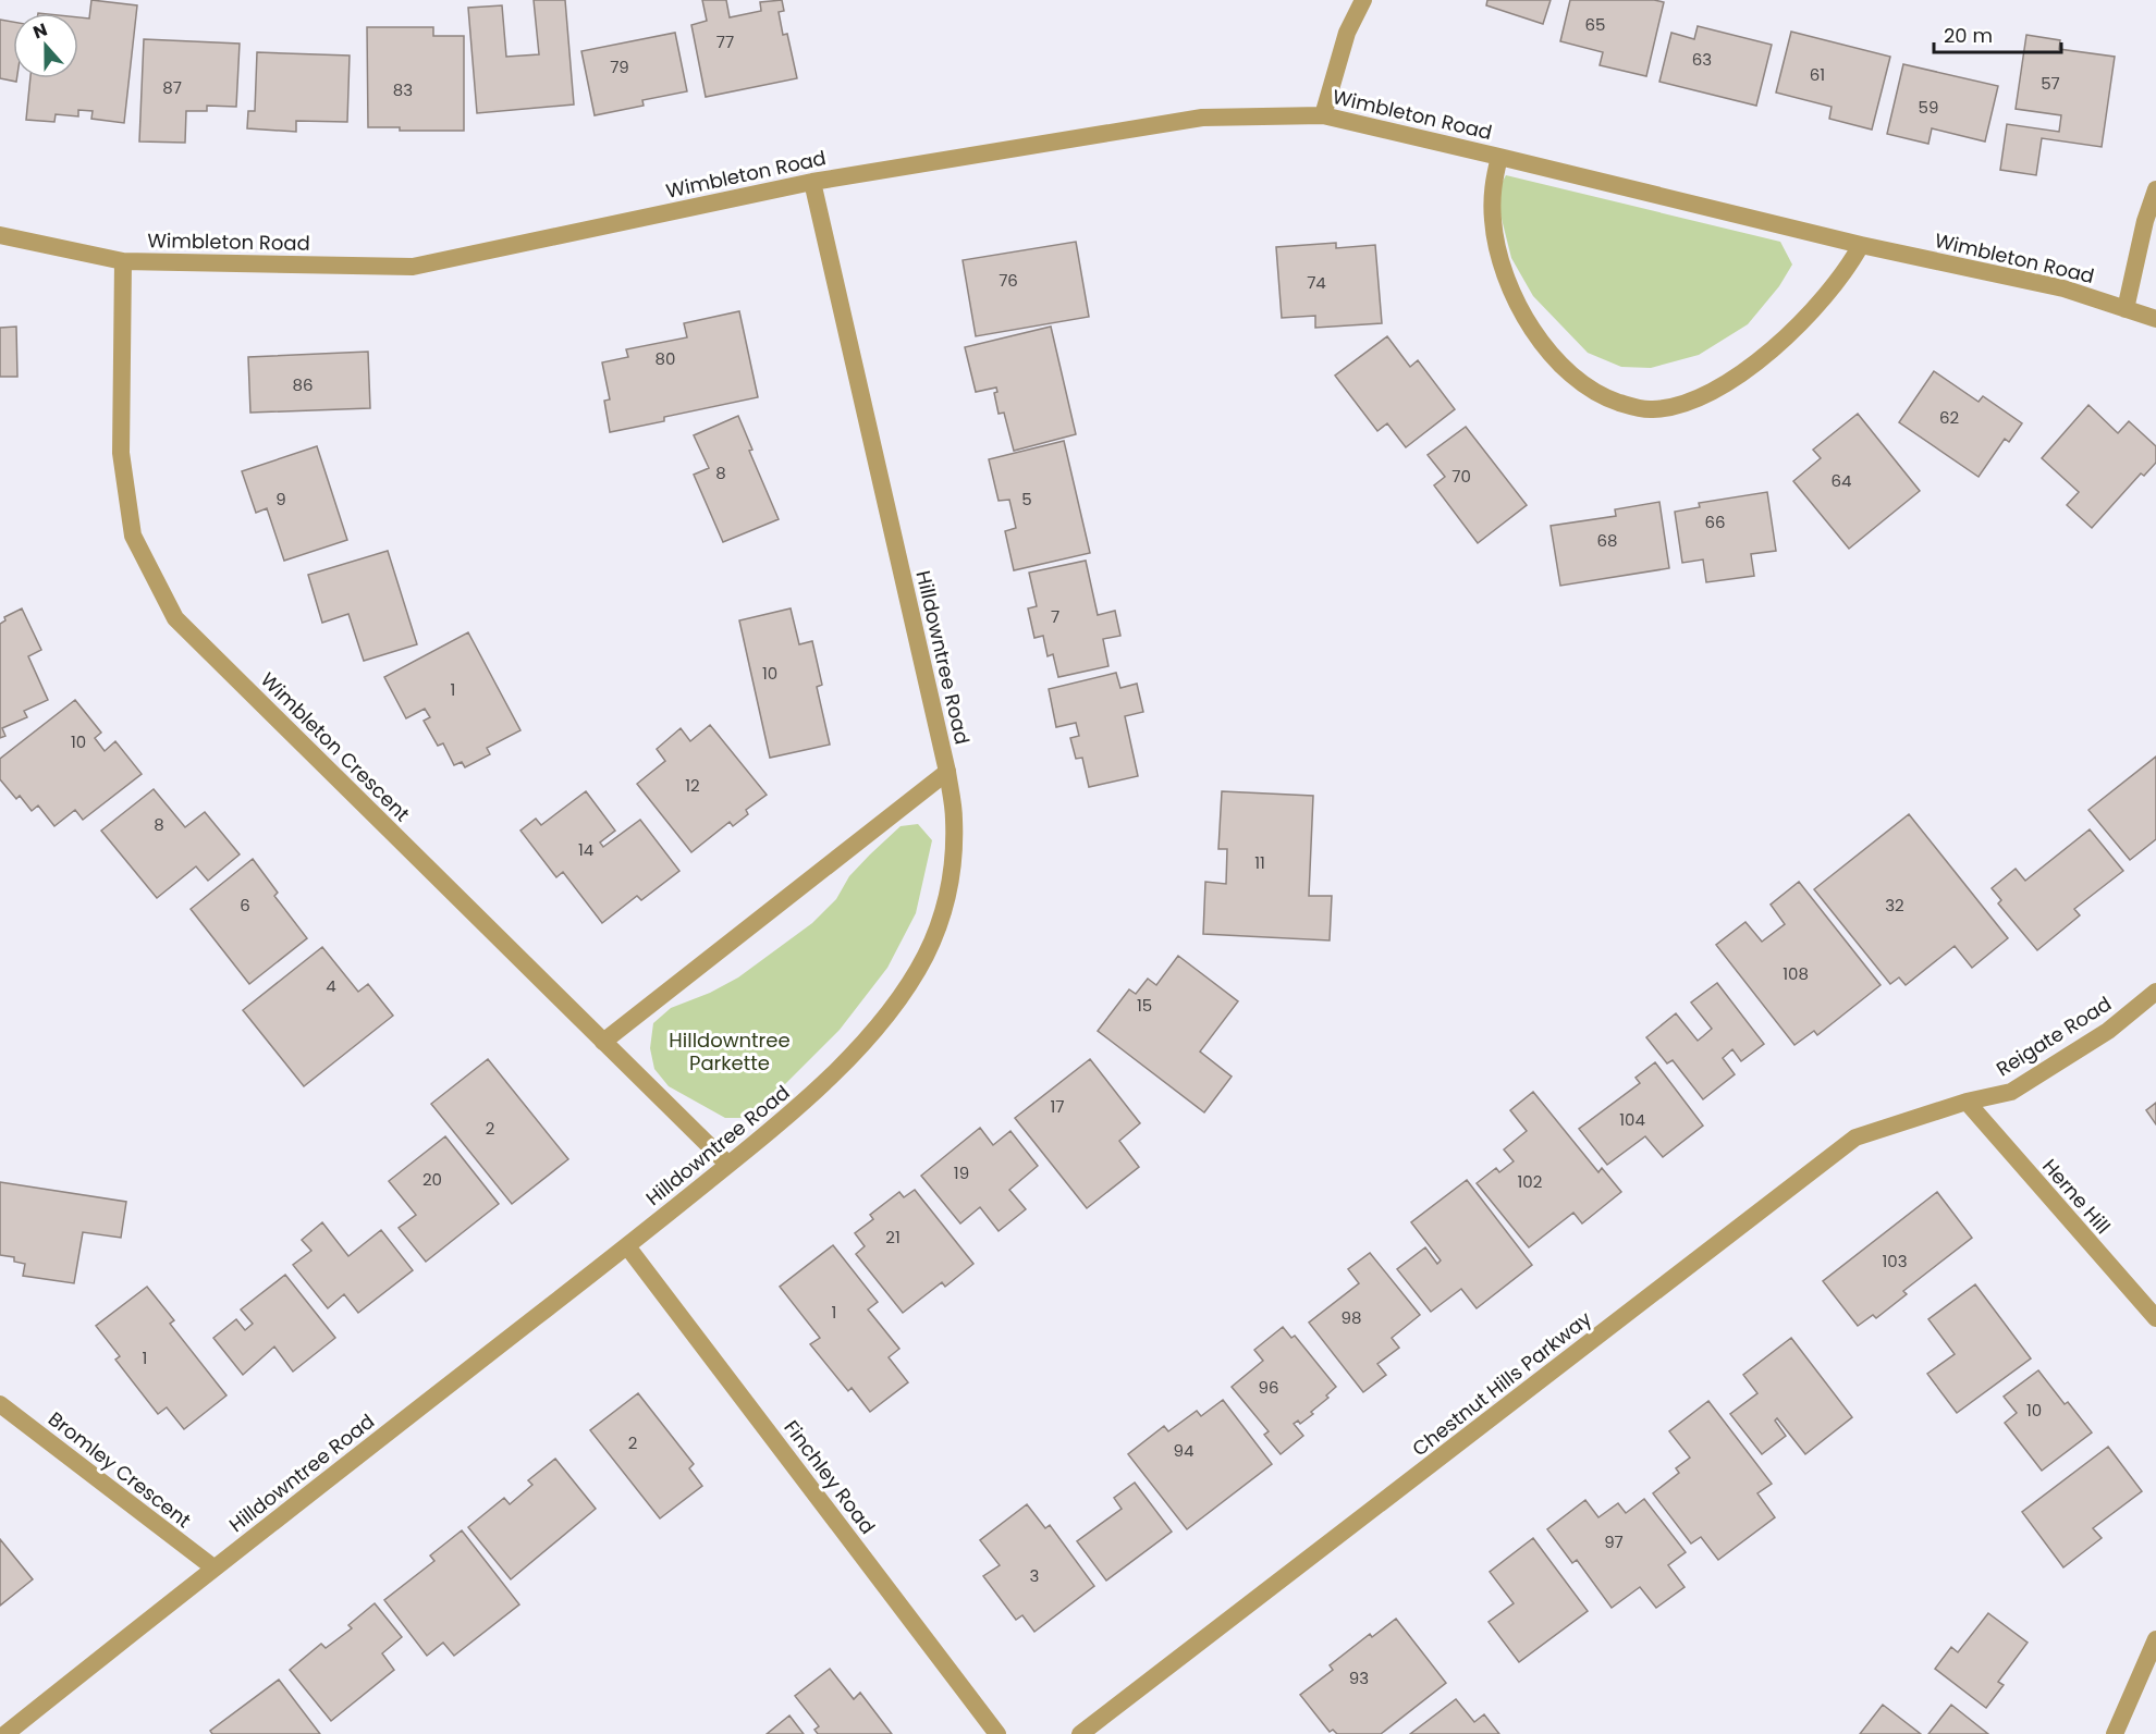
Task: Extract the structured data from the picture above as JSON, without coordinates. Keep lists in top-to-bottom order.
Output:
{
  "streets": {
    "street": [
      "Wimbleton Road",
      "Hilldowntree Road",
      "Wimbleton Crescent",
      "Reigate Road",
      "Herne Hill",
      "Chestnut Hills Parkway",
      "Bromley Crescent",
      "Finchley Road"
    ]
  },
  "crossings": [
    ["Wimbleton Road", "Hilldowntree Road"],
    ["Wimbleton Road", "Wimbleton Crescent"],
    ["Hilldowntree Road", "Wimbleton Crescent"],
    ["Hilldowntree Road", "Bromley Crescent"],
    ["Hilldowntree Road", "Finchley Road"],
    ["Reigate Road", "Herne Hill"],
    ["Reigate Road", "Chestnut Hills Parkway"],
    ["Herne Hill", "Chestnut Hills Parkway"]
  ],
  "parks": ["Hilldowntree Parkette"],
  "house_numbers": [
    "65",
    "77",
    "63",
    "79",
    "61",
    "57",
    "87",
    "83",
    "59",
    "76",
    "74",
    "80",
    "86",
    "62",
    "8",
    "70",
    "64",
    "9",
    "5",
    "66",
    "68",
    "7",
    "10",
    "1",
    "10",
    "12",
    "8",
    "14",
    "11",
    "6",
    "32",
    "108",
    "4",
    "15",
    "17",
    "104",
    "2",
    "19",
    "20",
    "102",
    "21",
    "103",
    "1",
    "98",
    "1",
    "96",
    "10",
    "2",
    "94",
    "97",
    "3",
    "93"
  ],
  "scale_bar": "20 m",
  "north": "top"
}
